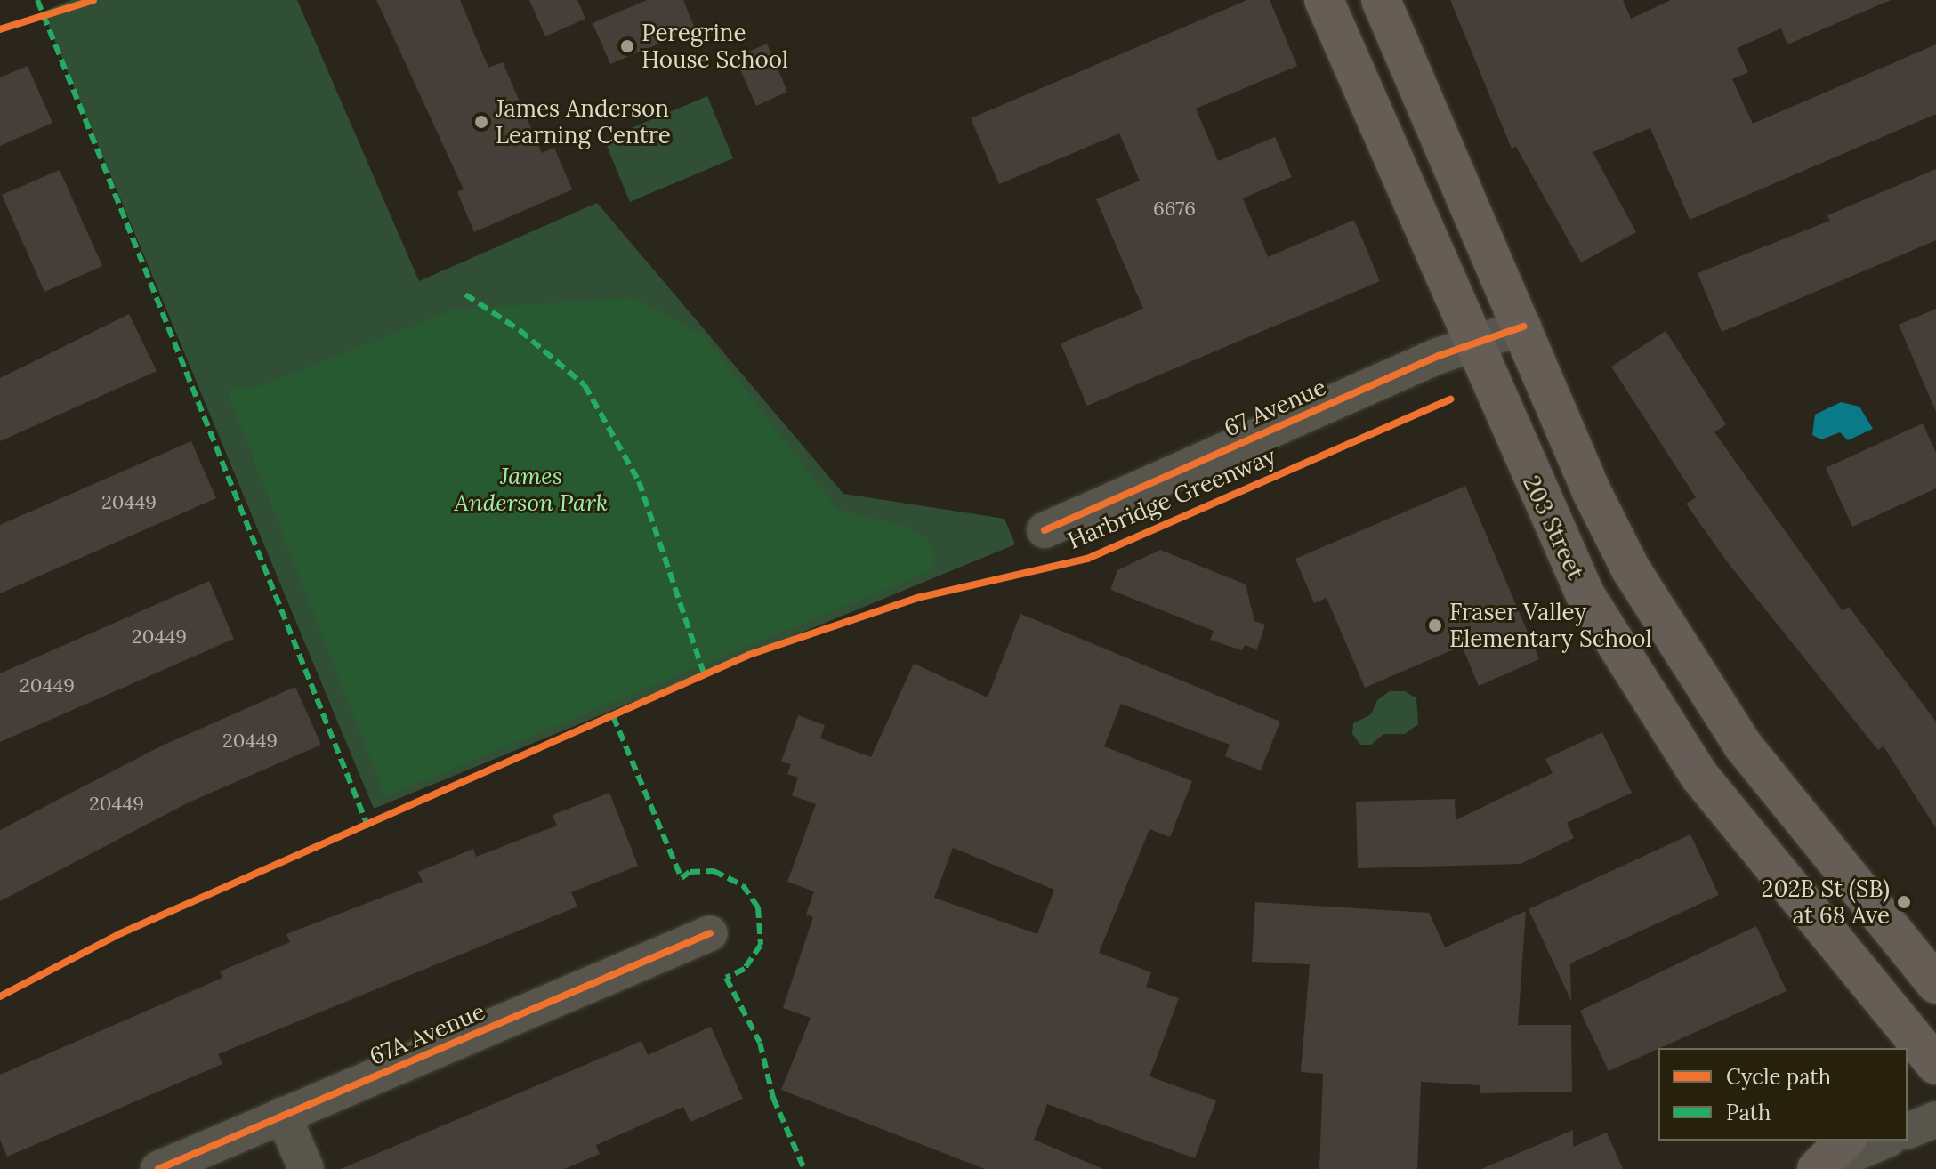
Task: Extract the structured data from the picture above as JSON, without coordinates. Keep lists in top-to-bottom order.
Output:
{
  "streets": {
    "main road": ["203 Street"],
    "street": ["67 Avenue", "67A Avenue"],
    "cycle path": ["Harbridge Greenway"]
  },
  "crossings": [
    ["67 Avenue", "203 Street"]
  ],
  "parks": ["James Anderson Park"],
  "places": [
    "Peregrine House School",
    "James Anderson Learning Centre",
    "Fraser Valley Elementary School",
    "202B St (SB) at 68 Ave"
  ],
  "house_numbers": [
    "6676",
    "20449",
    "20449",
    "20449",
    "20449",
    "20449"
  ],
  "legend": ["Cycle path", "Path"]
}
